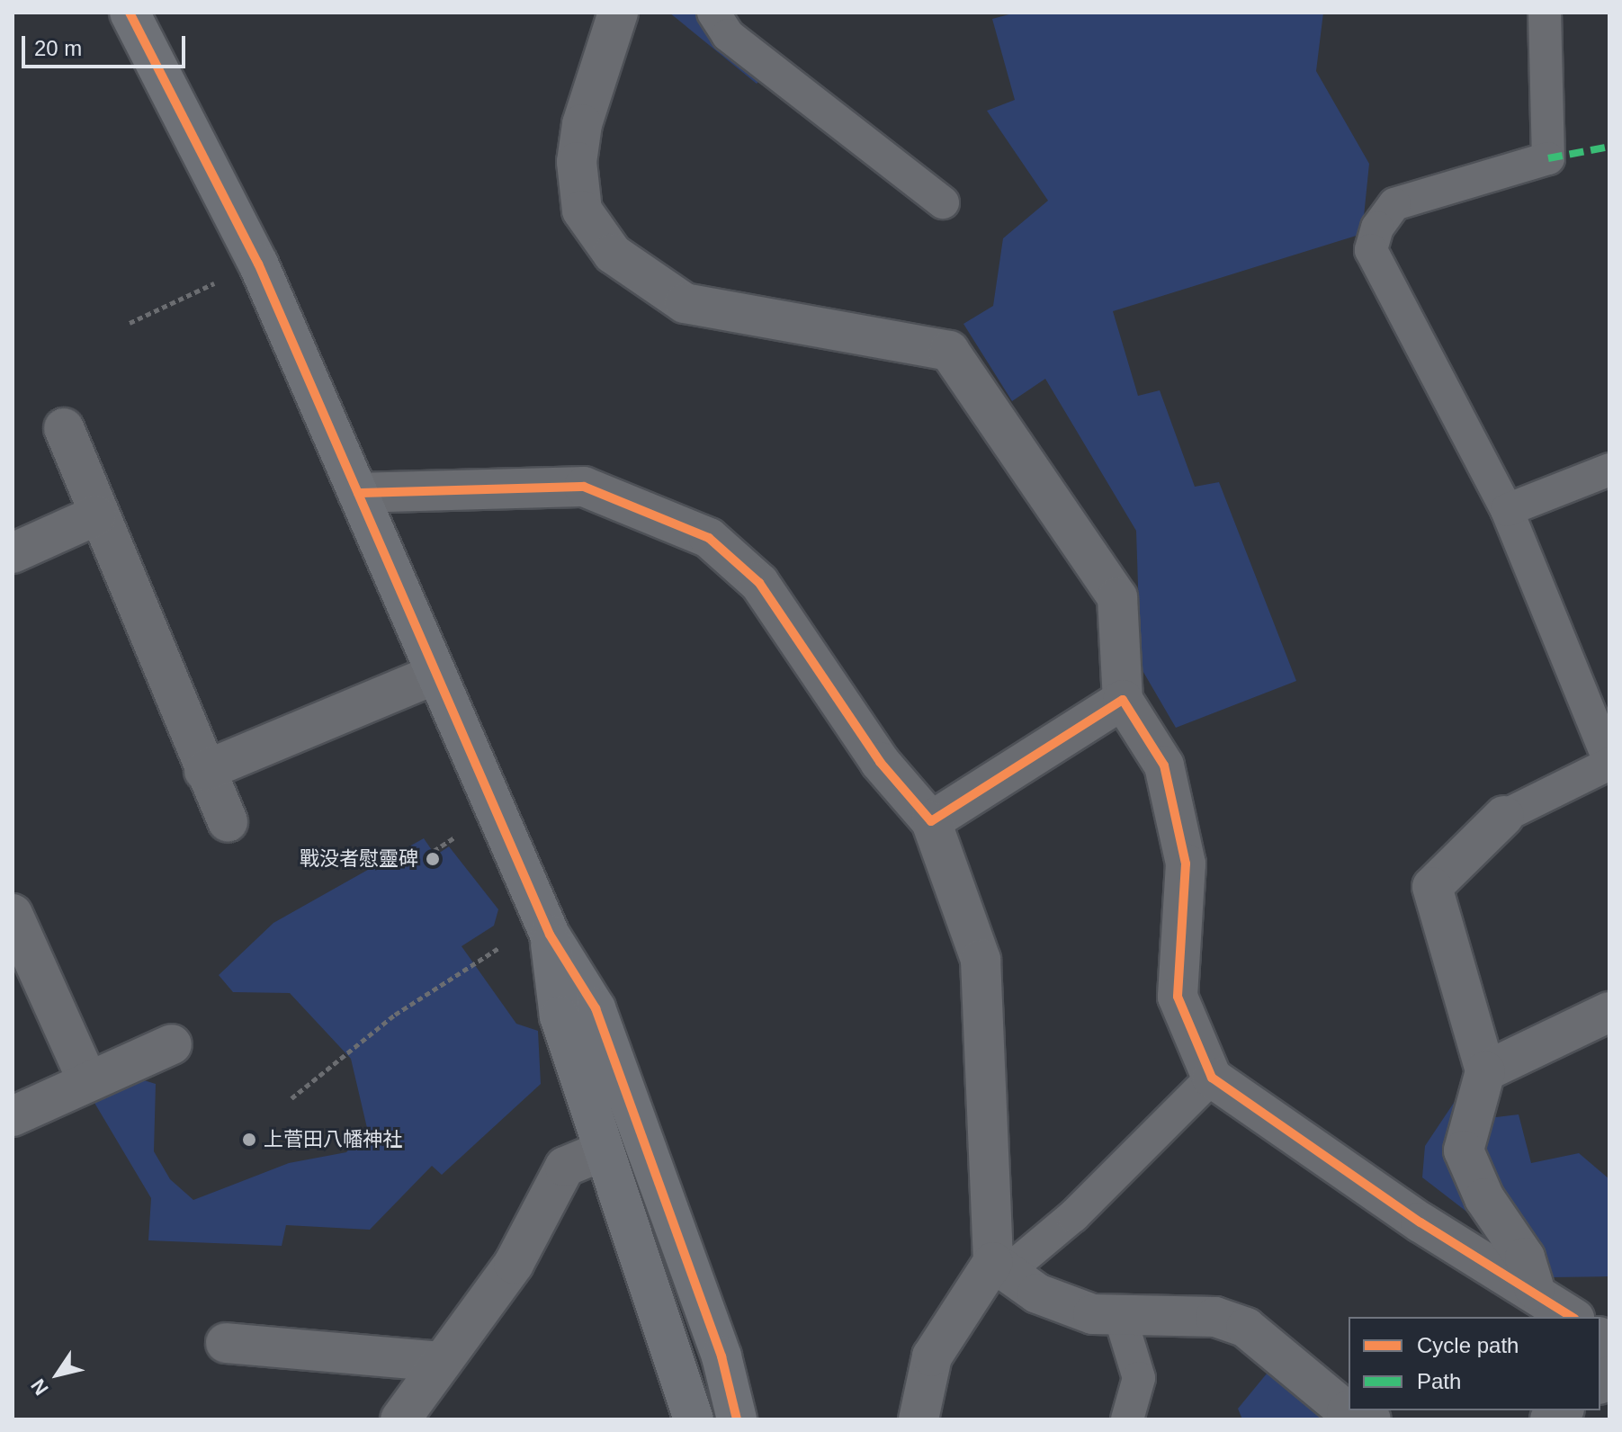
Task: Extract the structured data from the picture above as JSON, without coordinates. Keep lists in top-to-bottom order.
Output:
{
  "places": ["戰没者慰靈碑", "上菅田八幡神社"],
  "legend": ["Cycle path", "Path"],
  "scale_bar": "20 m",
  "north": "bottom left"
}
